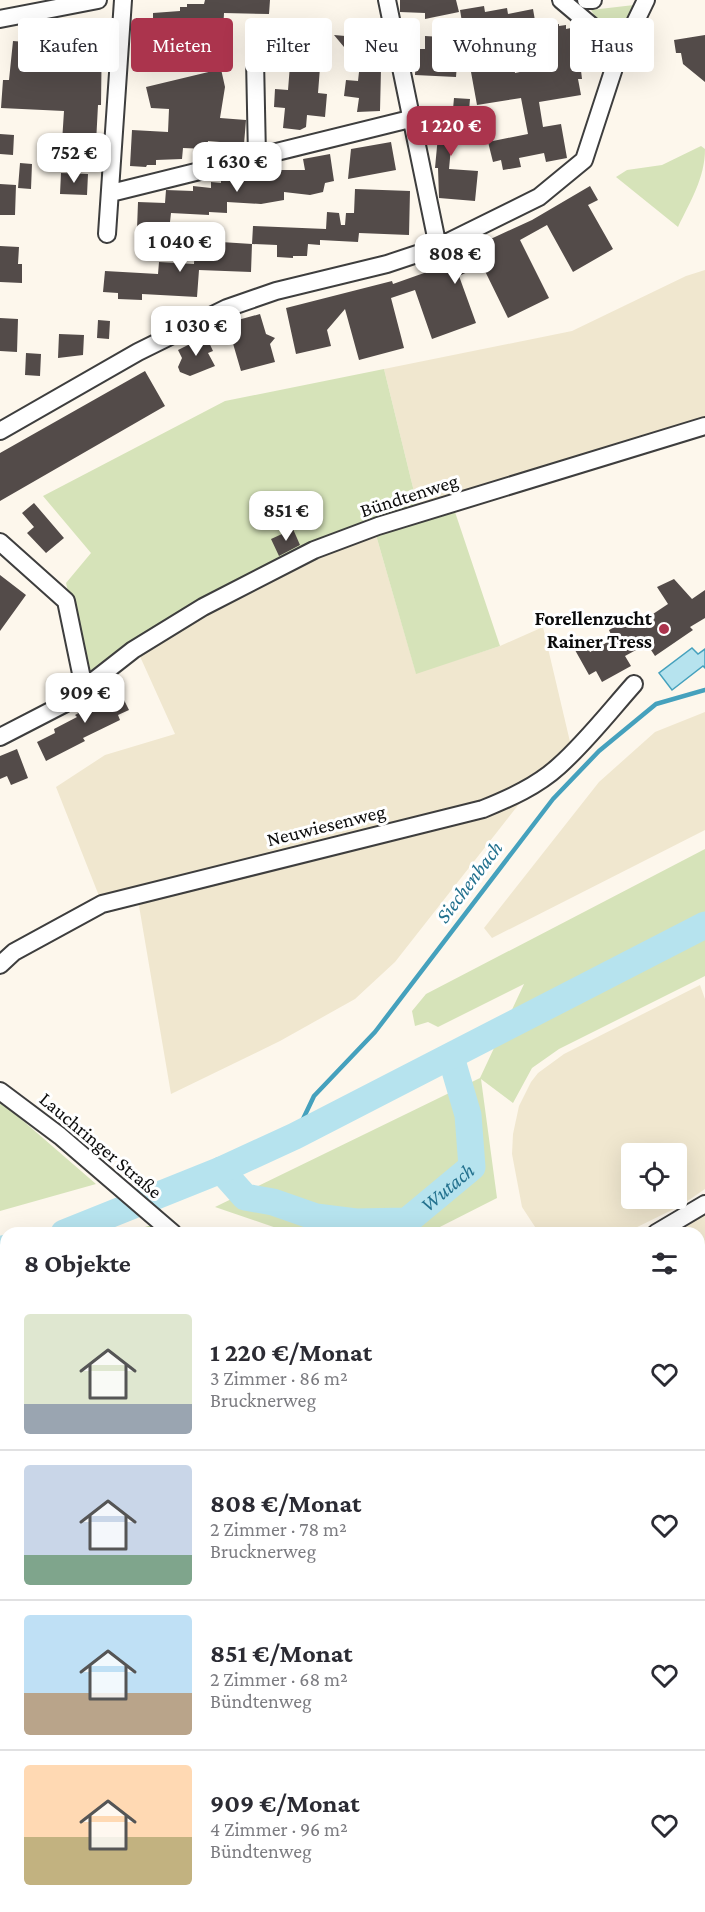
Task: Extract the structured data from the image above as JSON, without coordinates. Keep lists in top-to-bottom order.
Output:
{
  "streets": {
    "street": ["Bündtenweg", "Neuwiesenweg", "Lauchringer Straße"]
  },
  "water": ["Siechenbach", "Wutach"],
  "places": ["Forellenzucht Rainer Tress"],
  "page": {
    "chip": [
      "Kaufen",
      "Mieten",
      "Filter",
      "Neu",
      "Wohnung",
      "Haus"
    ],
    "price": [
      "1 220 €",
      "752 €",
      "1 630 €",
      "1 040 €",
      "808 €",
      "1 030 €",
      "851 €",
      "909 €"
    ],
    "heading": "8 Objekte",
    "list": [
      {
        "name": "1 220 €/Monat",
        "note": "3 Zimmer · 86 m² · Brucknerweg"
      },
      {
        "name": "808 €/Monat",
        "note": "2 Zimmer · 78 m² · Brucknerweg"
      },
      {
        "name": "851 €/Monat",
        "note": "2 Zimmer · 68 m² · Bündtenweg"
      },
      {
        "name": "909 €/Monat",
        "note": "4 Zimmer · 96 m² · Bündtenweg"
      }
    ]
  }
}
